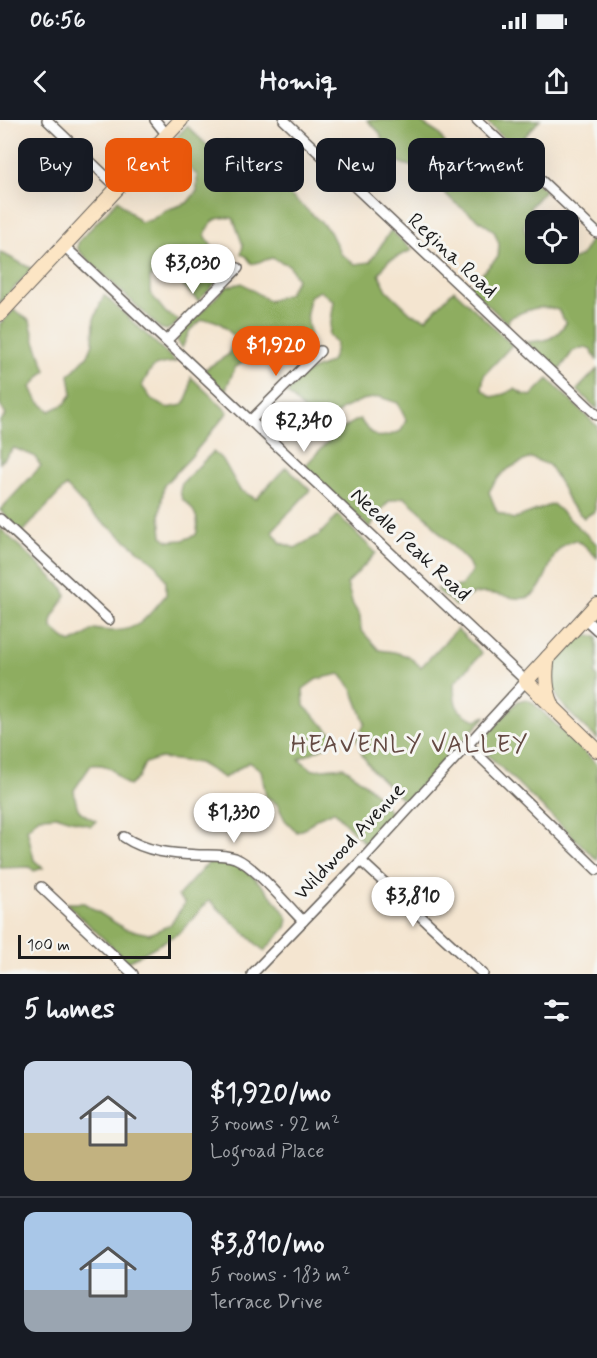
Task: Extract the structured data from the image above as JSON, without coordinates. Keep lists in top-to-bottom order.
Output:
{
  "streets": {
    "street": ["Regina Road", "Needle Peak Road", "Wildwood Avenue"]
  },
  "crossings": [
    ["Needle Peak Road", "Wildwood Avenue"]
  ],
  "districts": ["HEAVENLY VALLEY"],
  "scale_bar": "100 m",
  "page": {
    "status": "06:56",
    "header": "Homiq",
    "chip": [
      "Buy",
      "Rent",
      "Filters",
      "New",
      "Apartment"
    ],
    "price": [
      "$3,030",
      "$1,920",
      "$2,340",
      "$1,330",
      "$3,810"
    ],
    "scale": "100 m",
    "heading": "5 homes",
    "list": [
      {
        "name": "$1,920/mo",
        "note": "3 rooms · 92 m² · Logroad Place"
      },
      {
        "name": "$3,810/mo",
        "note": "5 rooms · 183 m² · Terrace Drive"
      }
    ]
  }
}
